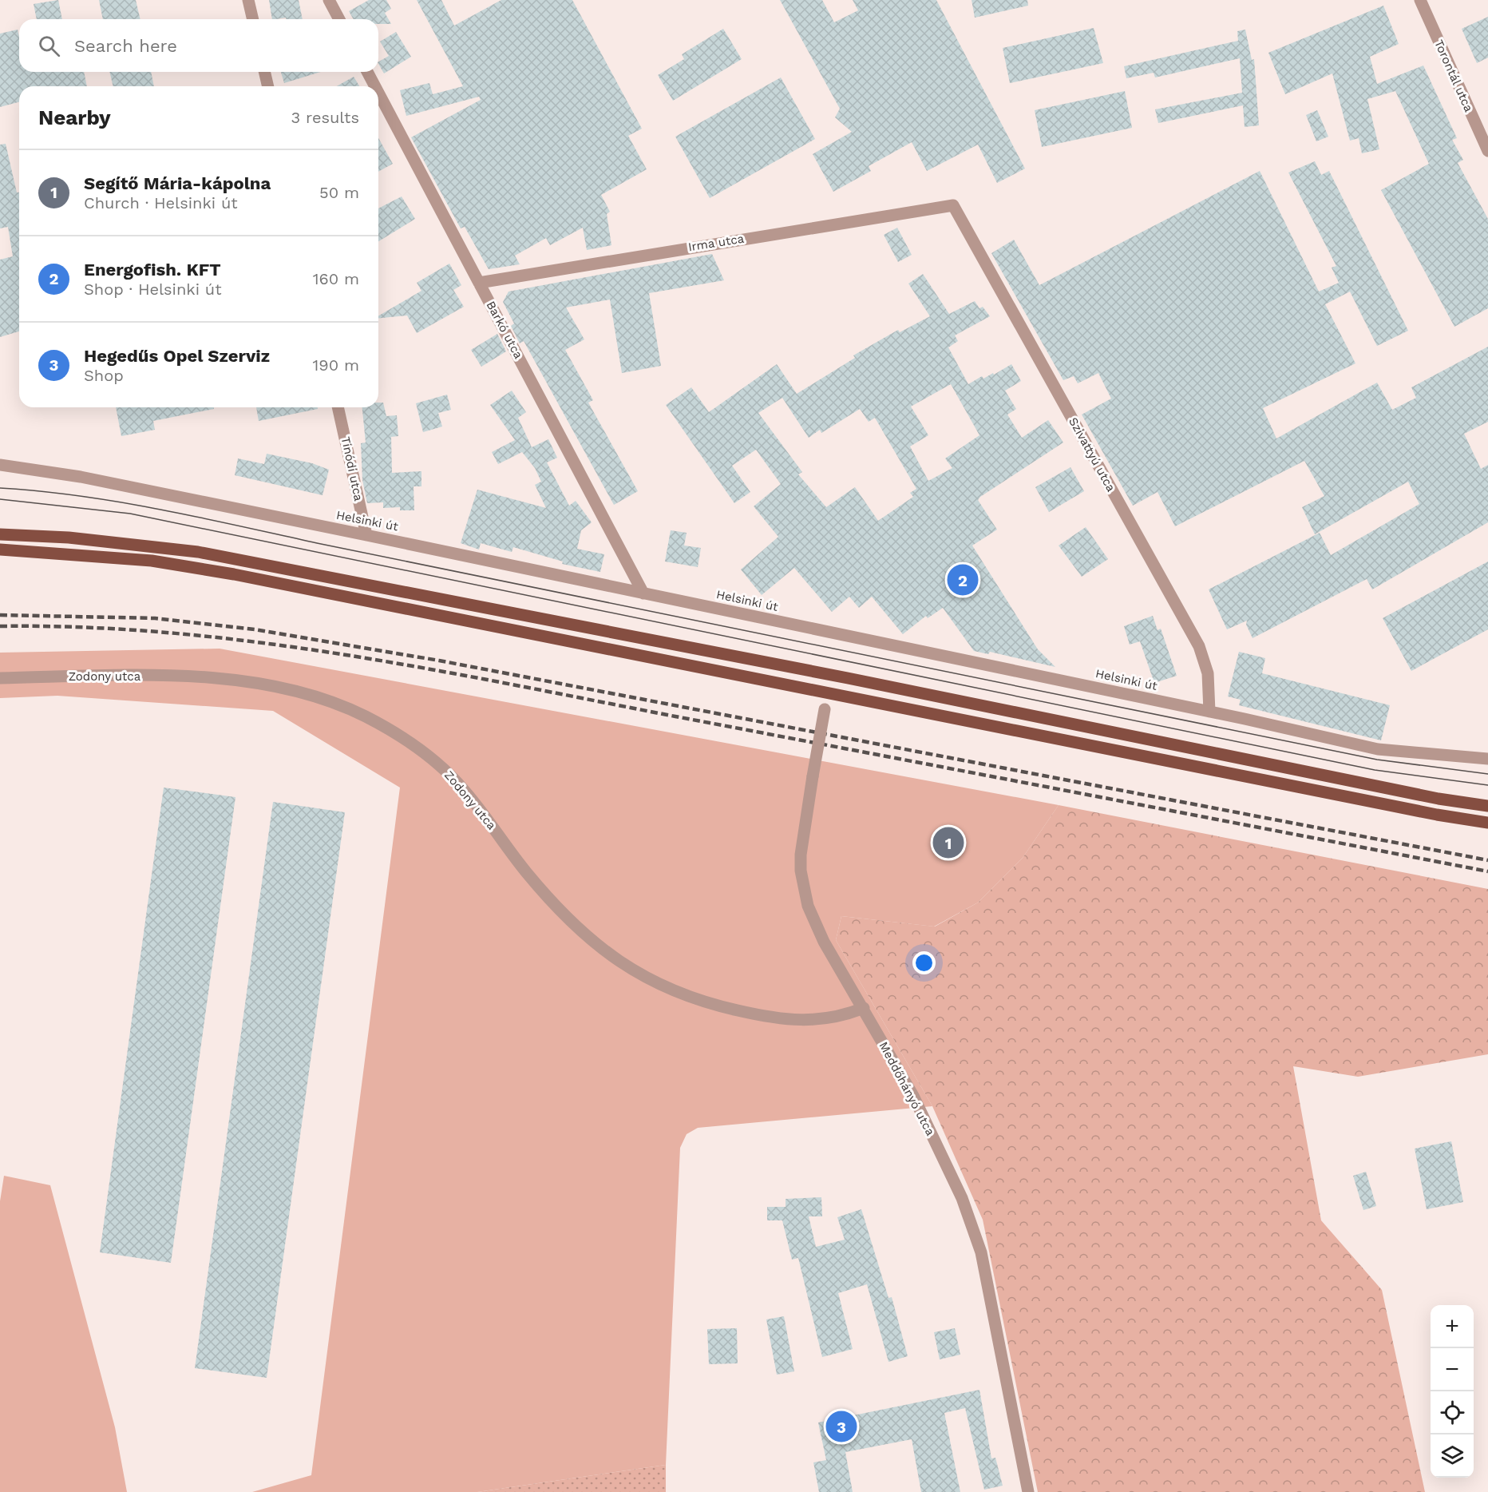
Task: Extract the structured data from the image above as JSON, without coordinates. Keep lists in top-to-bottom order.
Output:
{
  "streets": {
    "street": [
      "Torontál utca",
      "Irma utca",
      "Barkó utca",
      "Szivattyú utca",
      "Tinódi utca",
      "Helsinki út",
      "Zodony utca",
      "Meddőhányó utca"
    ]
  },
  "crossings": [
    ["Irma utca", "Barkó utca"],
    ["Irma utca", "Szivattyú utca"],
    ["Barkó utca", "Helsinki út"],
    ["Szivattyú utca", "Helsinki út"],
    ["Tinódi utca", "Helsinki út"],
    ["Zodony utca", "Meddőhányó utca"]
  ],
  "page": {
    "search": "Search here",
    "heading": ["Nearby", "3 results"],
    "list": [
      {
        "mark": "1",
        "name": "Segítő Mária-kápolna",
        "note": "Church · Helsinki út",
        "value": "50 m"
      },
      {
        "mark": "2",
        "name": "Energofish. KFT",
        "note": "Shop · Helsinki út",
        "value": "160 m"
      },
      {
        "mark": "3",
        "name": "Hegedűs Opel Szerviz",
        "note": "Shop",
        "value": "190 m"
      }
    ],
    "pins": ["2", "1", "3"],
    "map_buttons": ["+", "−"]
  }
}
